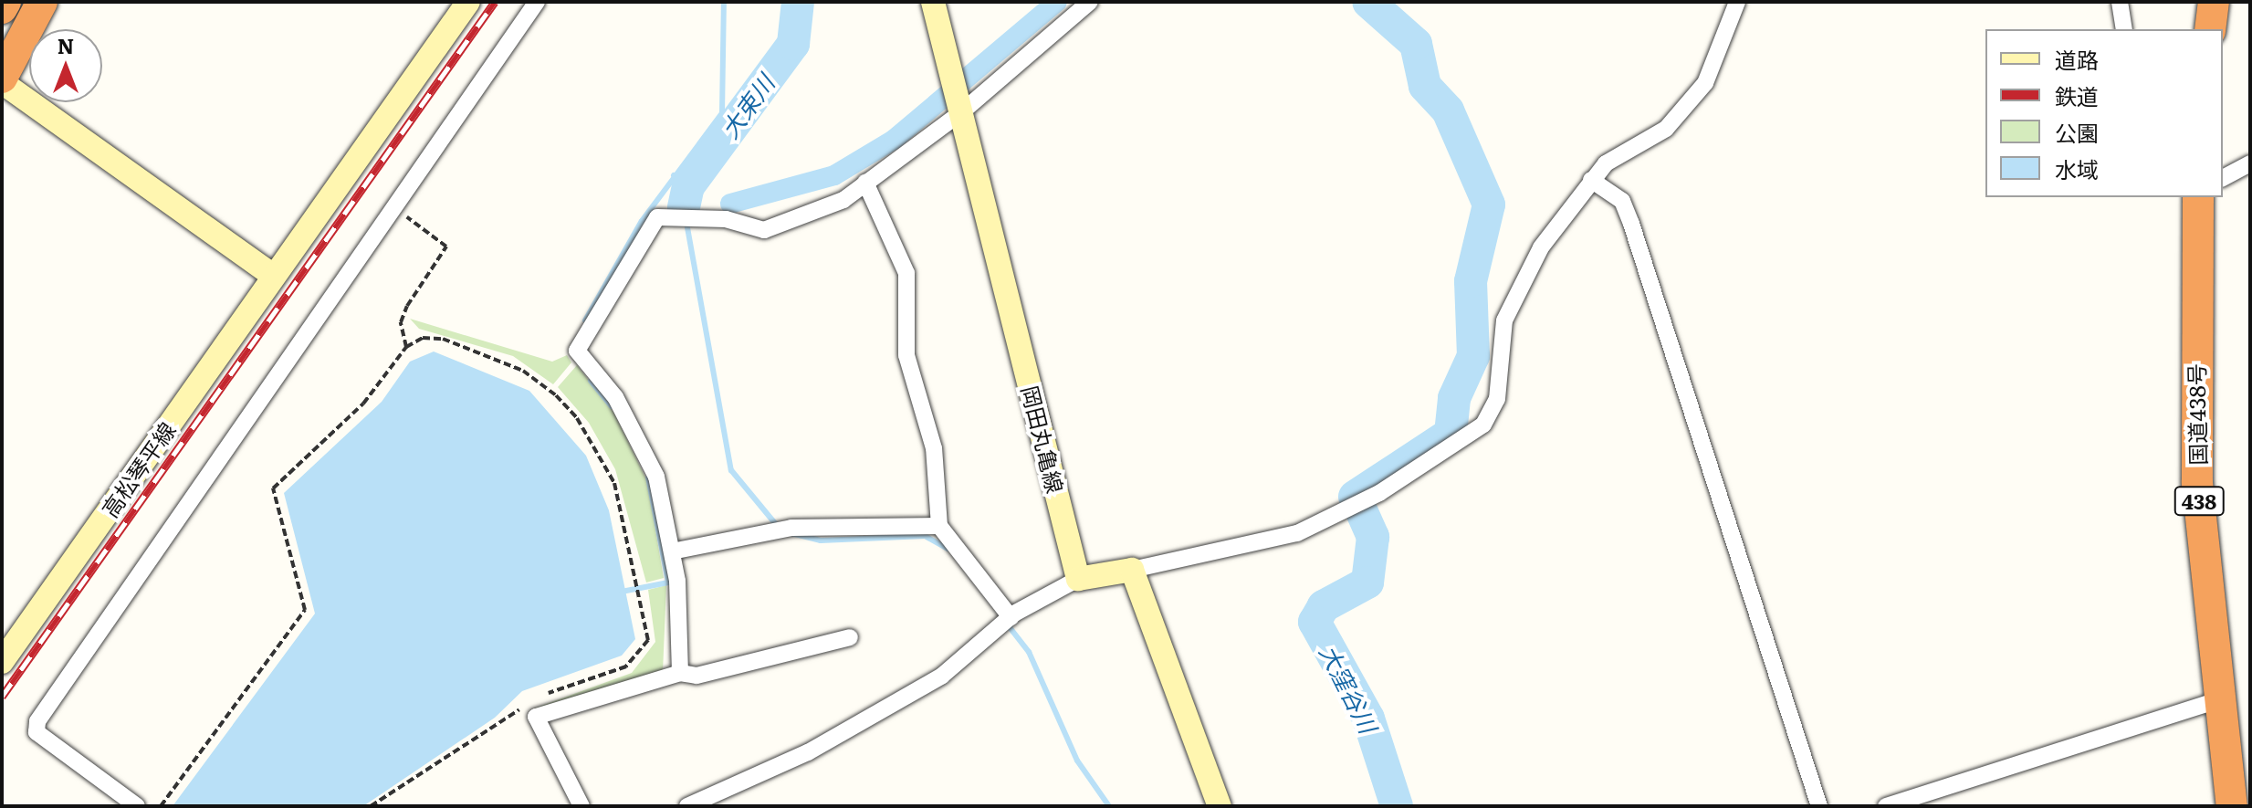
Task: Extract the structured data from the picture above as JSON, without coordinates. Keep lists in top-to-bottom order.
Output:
{
  "streets": {
    "highway": ["国道438号", "438"],
    "main road": ["岡田丸亀線", "高松琴平線"]
  },
  "water": ["大束川", "大窪谷川"],
  "legend": [
    "道路",
    "鉄道",
    "公園",
    "水域"
  ],
  "north": "top"
}
